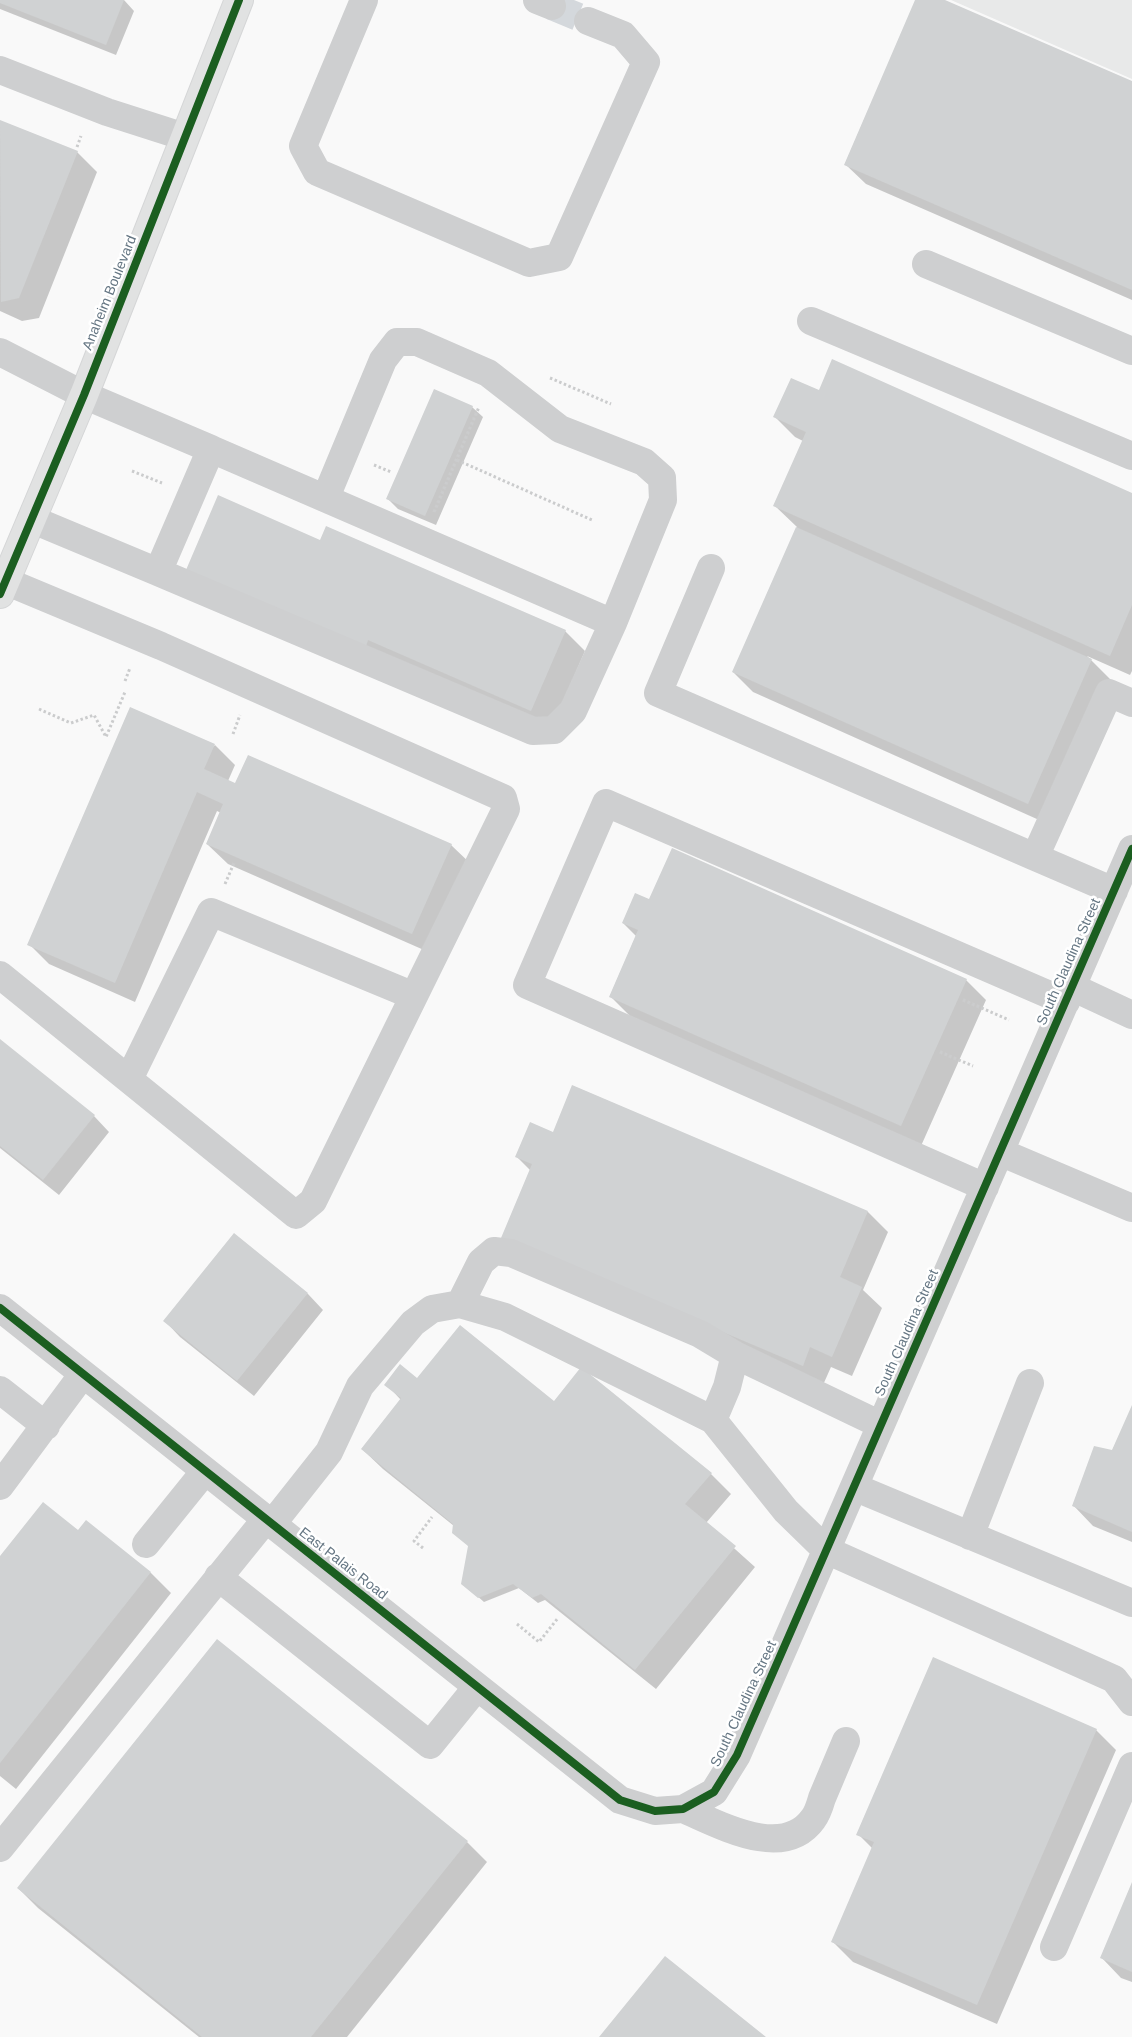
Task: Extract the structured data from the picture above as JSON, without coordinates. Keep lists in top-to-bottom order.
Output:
{
  "streets": {
    "main road": ["Anaheim Boulevard"],
    "street": ["South Claudina Street", "East Palais Road"]
  },
  "crossings": [
    ["South Claudina Street", "East Palais Road"]
  ]
}
